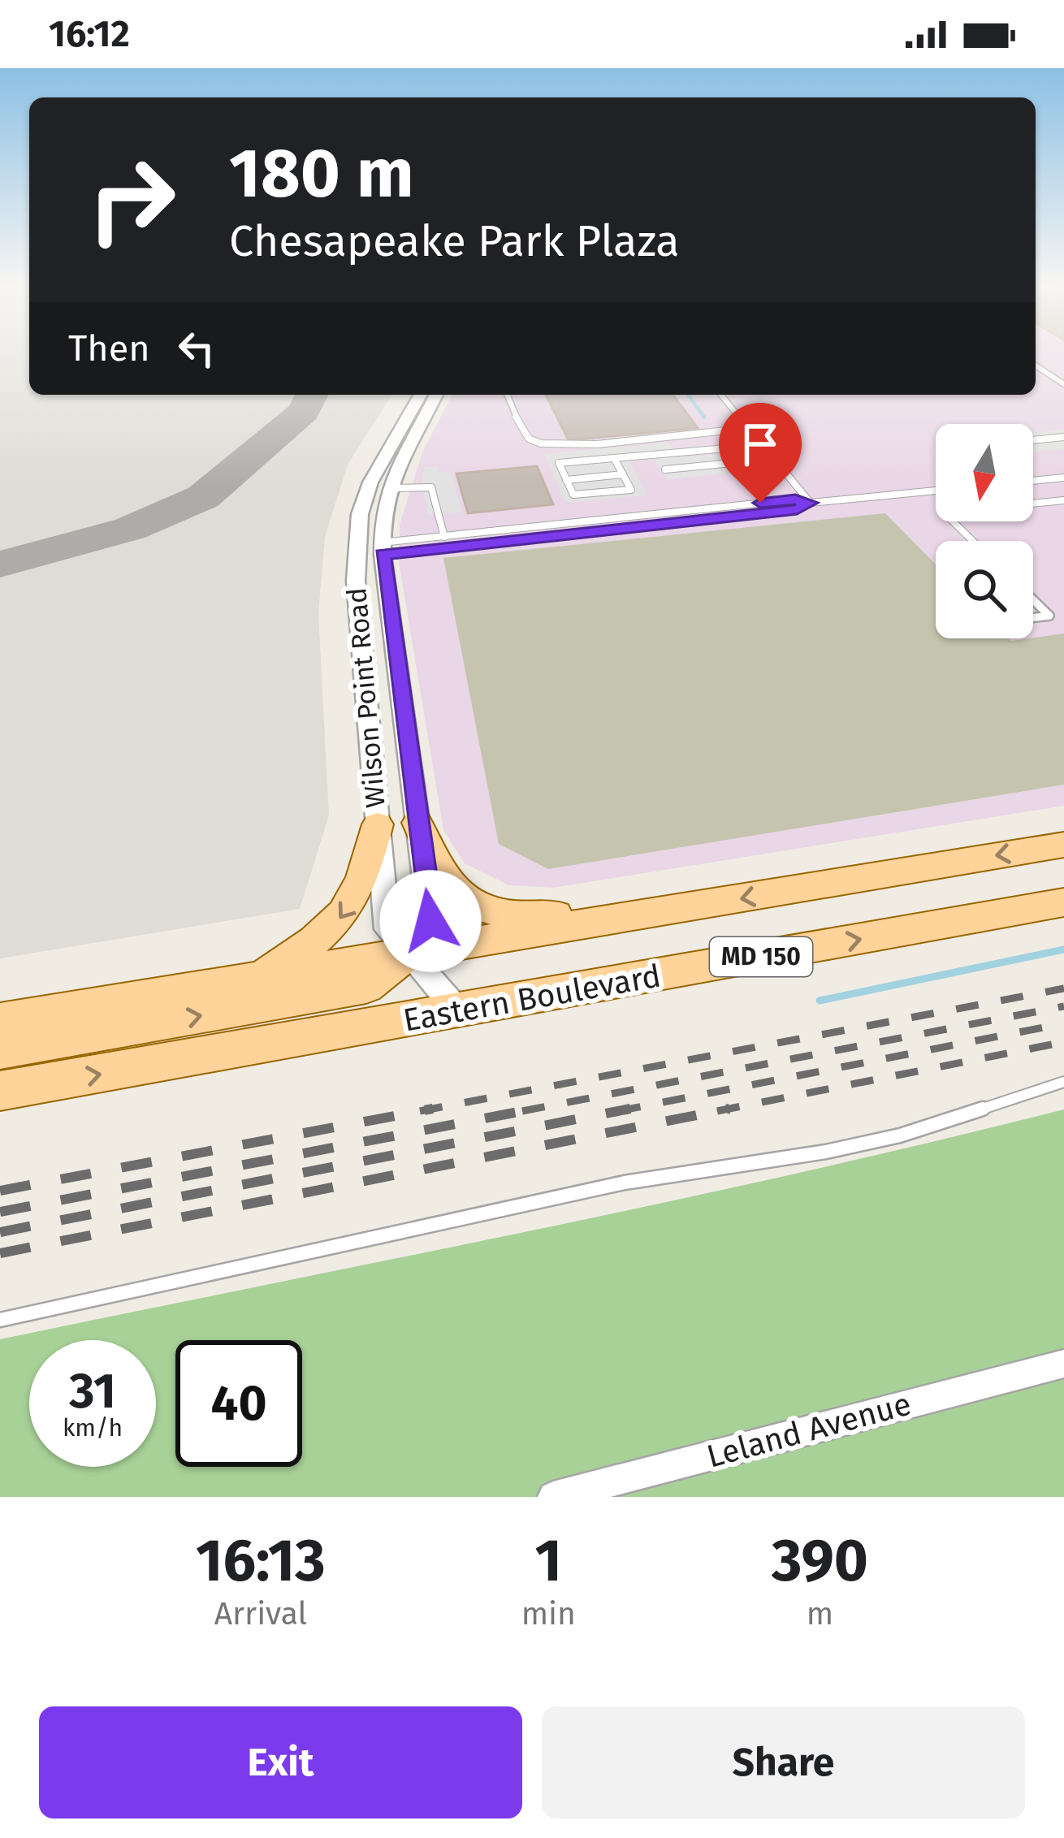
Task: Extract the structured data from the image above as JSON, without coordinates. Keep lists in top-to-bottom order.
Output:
{
  "streets": {
    "main road": ["MD 150", "Eastern Boulevard"],
    "street": ["Wilson Point Road", "Leland Avenue"]
  },
  "crossings": [
    ["Wilson Point Road", "MD 150"],
    ["Wilson Point Road", "Eastern Boulevard"]
  ],
  "north": "bottom",
  "page": {
    "status": "16:12",
    "turn": ["180 m", "Chesapeake Park Plaza"],
    "then": "Then",
    "speed": "31 km/h",
    "limit": "40",
    "eta": [
      "16:13",
      "Arrival",
      "1",
      "min",
      "390",
      "m"
    ],
    "buttons": ["Exit", "Share"]
  }
}
